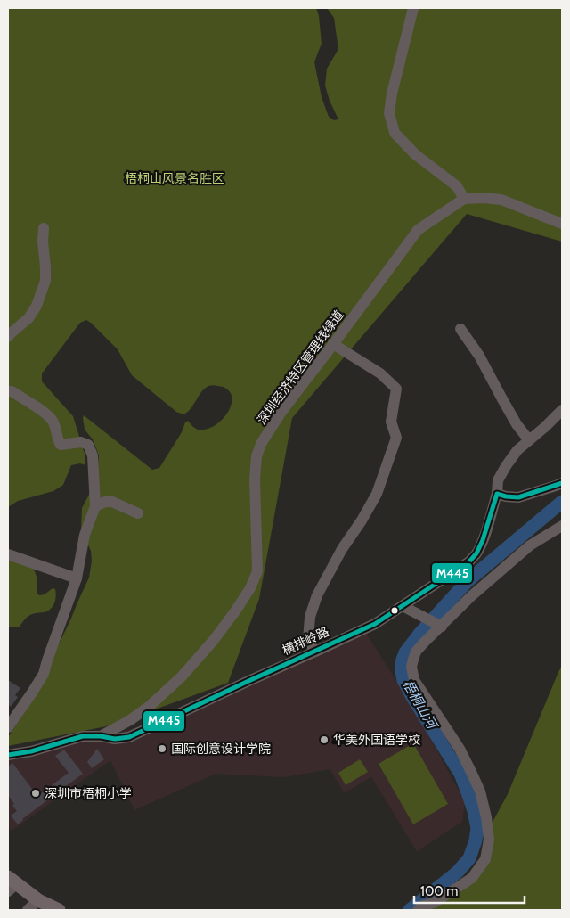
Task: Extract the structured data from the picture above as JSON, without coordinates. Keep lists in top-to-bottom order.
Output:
{
  "streets": {
    "street": ["深圳经济特区管理线绿道", "横排岭路"]
  },
  "crossings": [
    ["深圳经济特区管理线绿道", "横排岭路"]
  ],
  "water": ["梧桐山河"],
  "parks": ["梧桐山风景名胜区"],
  "places": ["华美外国语学校", "国际创意设计学院", "深圳市梧桐小学"],
  "lines": ["transit line M445"],
  "scale_bar": "100 m"
}
